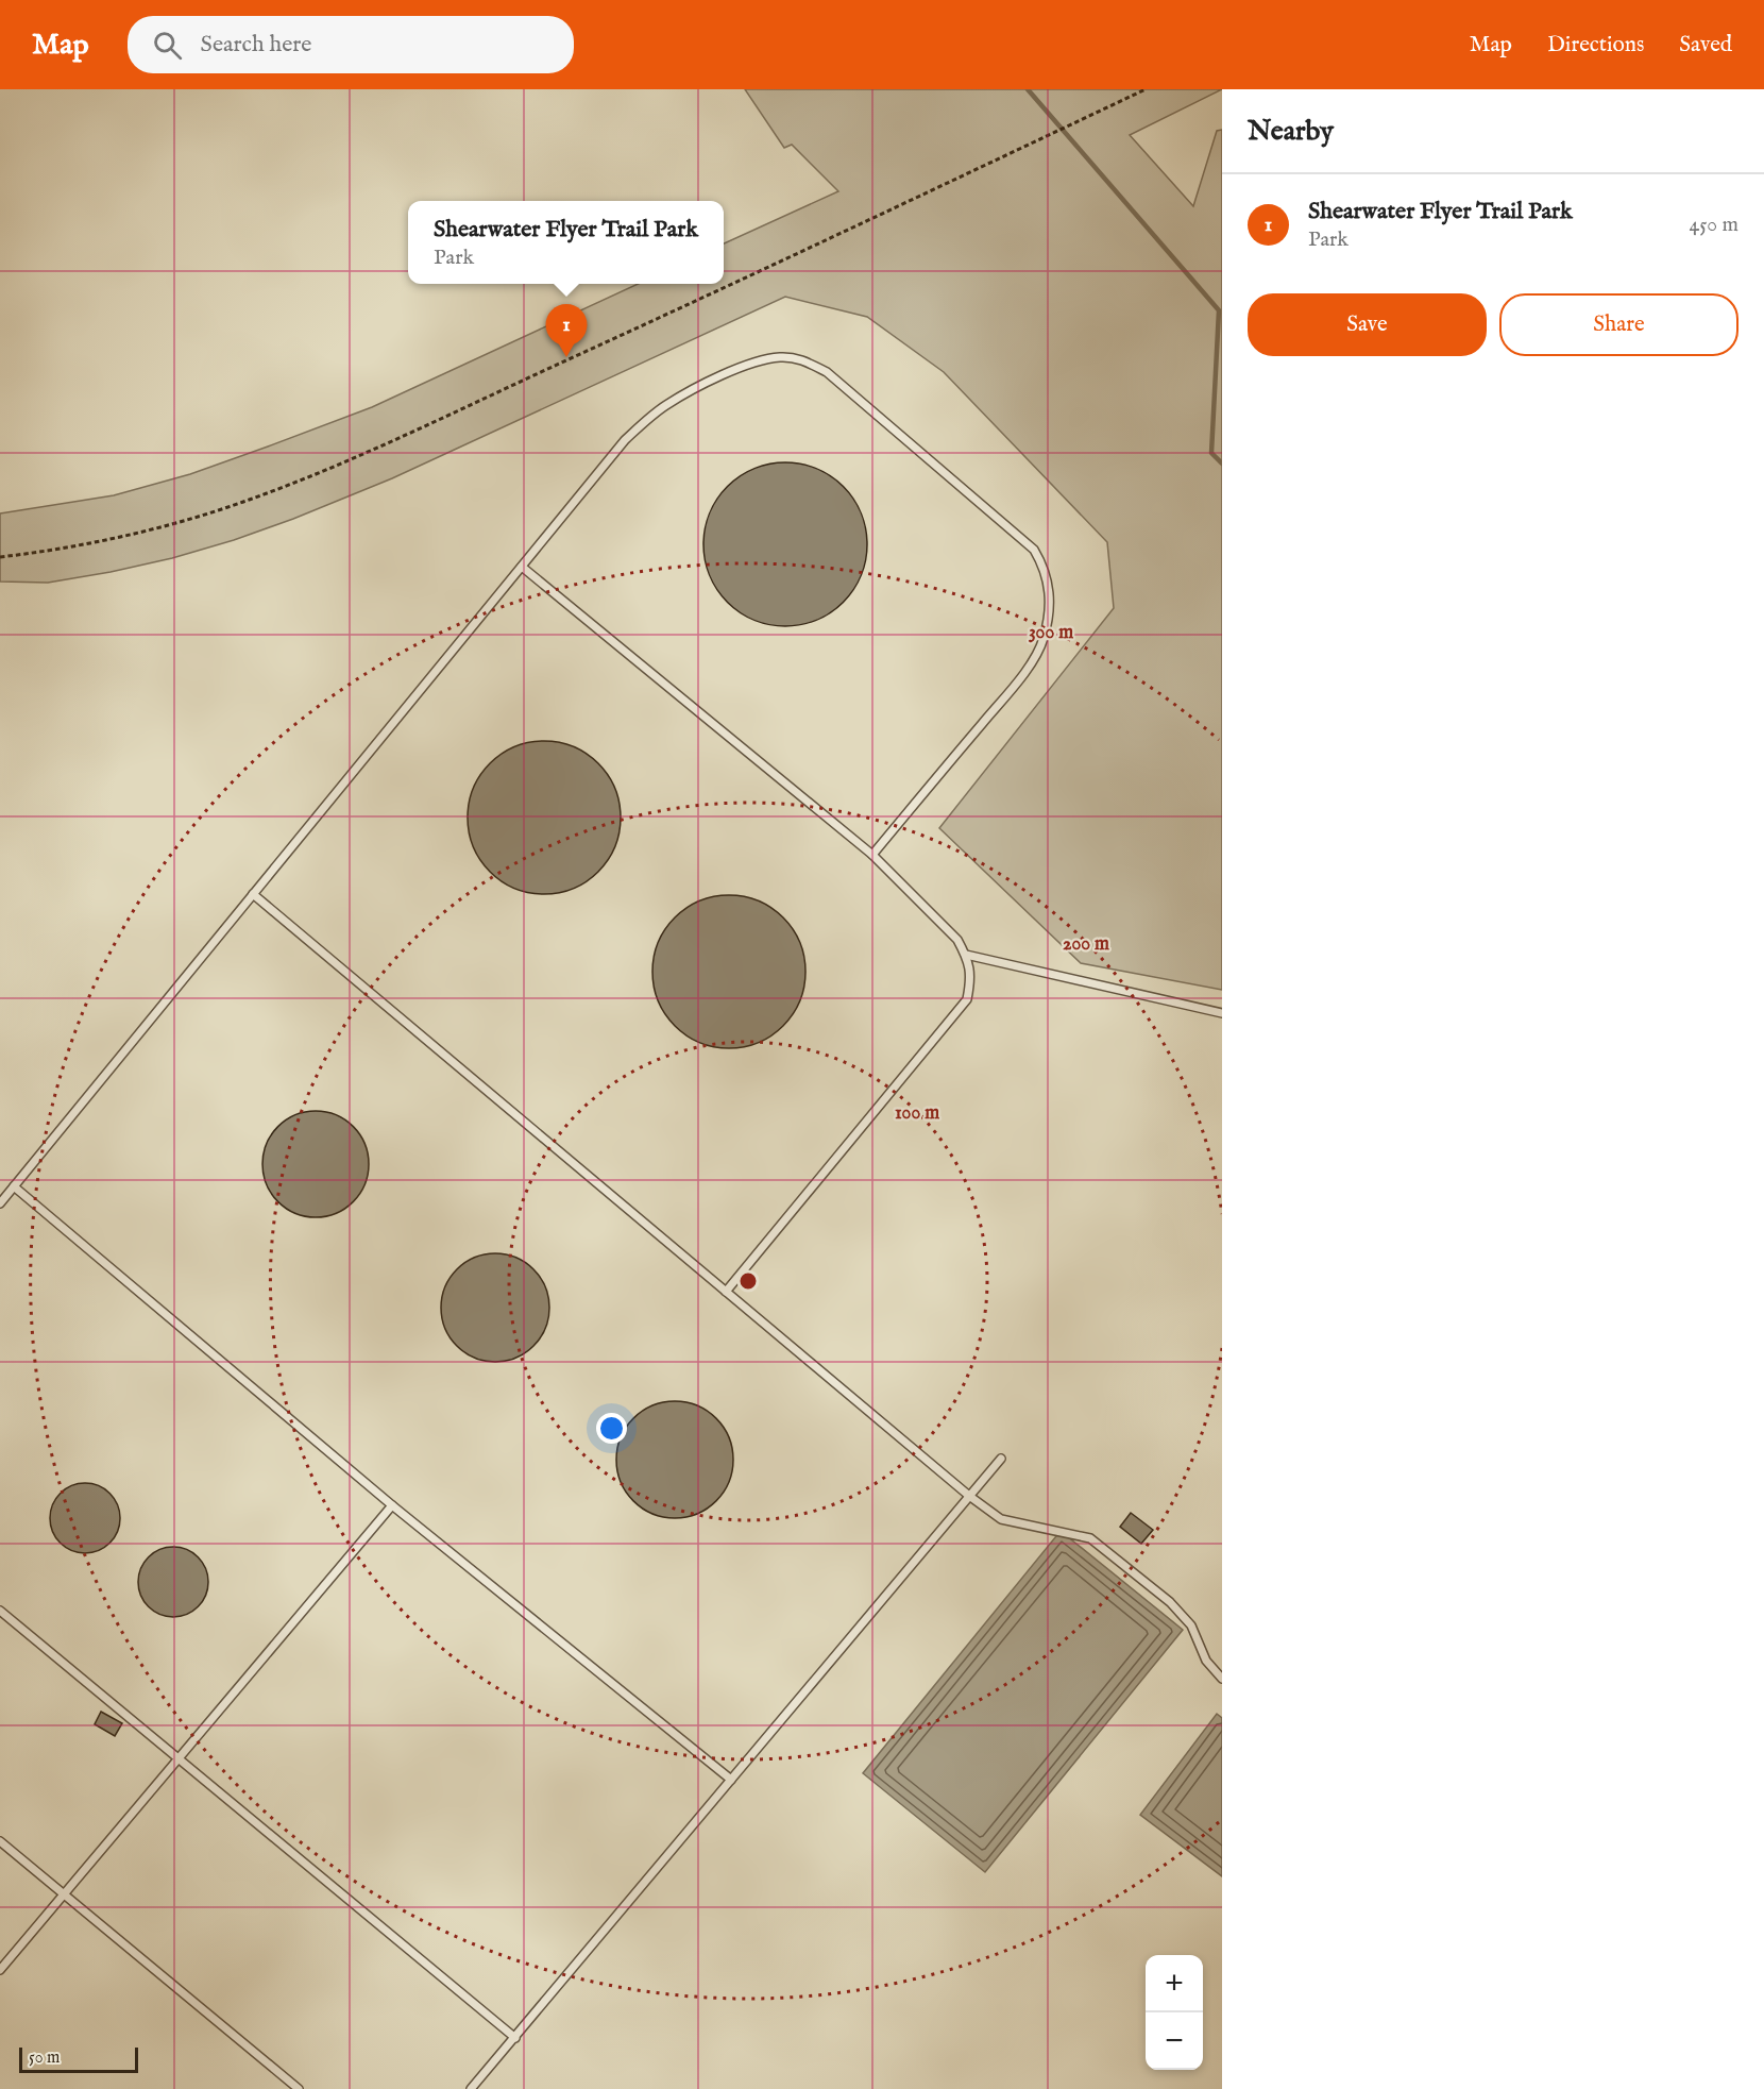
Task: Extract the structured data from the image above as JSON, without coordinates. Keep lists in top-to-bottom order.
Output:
{
  "scale_bar": "50 m",
  "page": {
    "header": "Map",
    "search": "Search here",
    "nav": ["Map", "Directions", "Saved"],
    "heading": "Nearby",
    "list": [
      {
        "mark": "1",
        "name": "Shearwater Flyer Trail Park",
        "note": "Park",
        "value": "450 m"
      }
    ],
    "popup": ["Shearwater Flyer Trail Park", "Park"],
    "buttons": ["Save", "Share"],
    "pins": "1",
    "map_buttons": ["+", "−"],
    "scale": "50 m"
  },
  "rings": ["300 m", "200 m", "100 m"]
}
